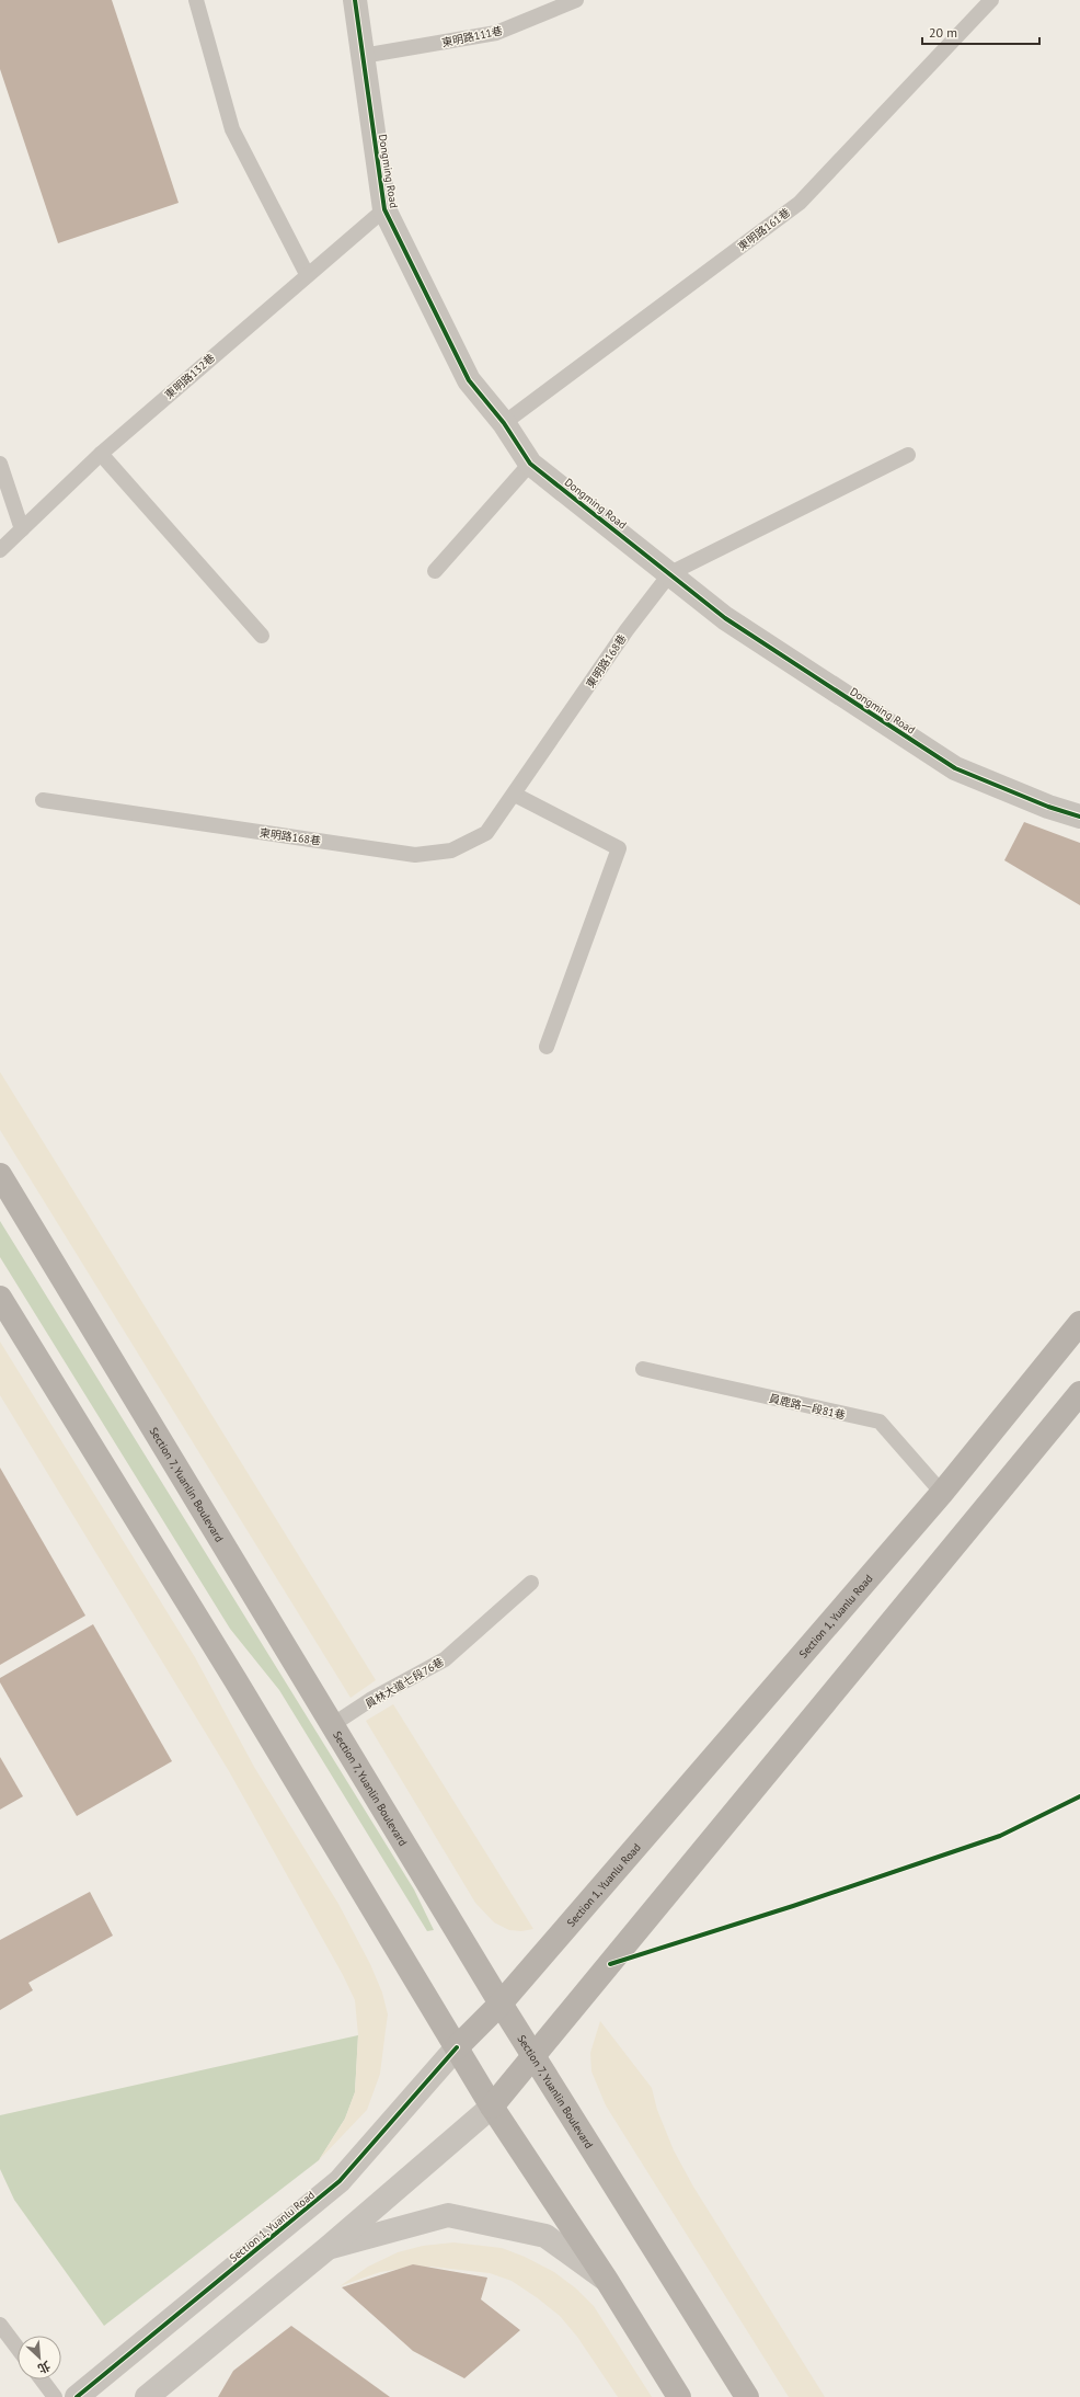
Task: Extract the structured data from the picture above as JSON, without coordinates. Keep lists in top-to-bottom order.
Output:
{
  "streets": {
    "main road": ["Section 7, Yuanlin Boulevard", "Section 1, Yuanlu Road"],
    "street": ["Dongming Road"],
    "lane": [
      "東明路111巷",
      "東明路161巷",
      "東明路132巷",
      "東明路168巷",
      "員鹿路一段81巷",
      "員林大道七段76巷"
    ]
  },
  "crossings": [
    ["東明路111巷", "Dongming Road"],
    ["Dongming Road", "東明路161巷"],
    ["Dongming Road", "東明路132巷"],
    ["Dongming Road", "東明路168巷"],
    ["員鹿路一段81巷", "Section 1, Yuanlu Road"],
    ["Section 7, Yuanlin Boulevard", "Section 1, Yuanlu Road"],
    ["Section 7, Yuanlin Boulevard", "員林大道七段76巷"]
  ],
  "scale_bar": "20 m",
  "north": "bottom right"
}
